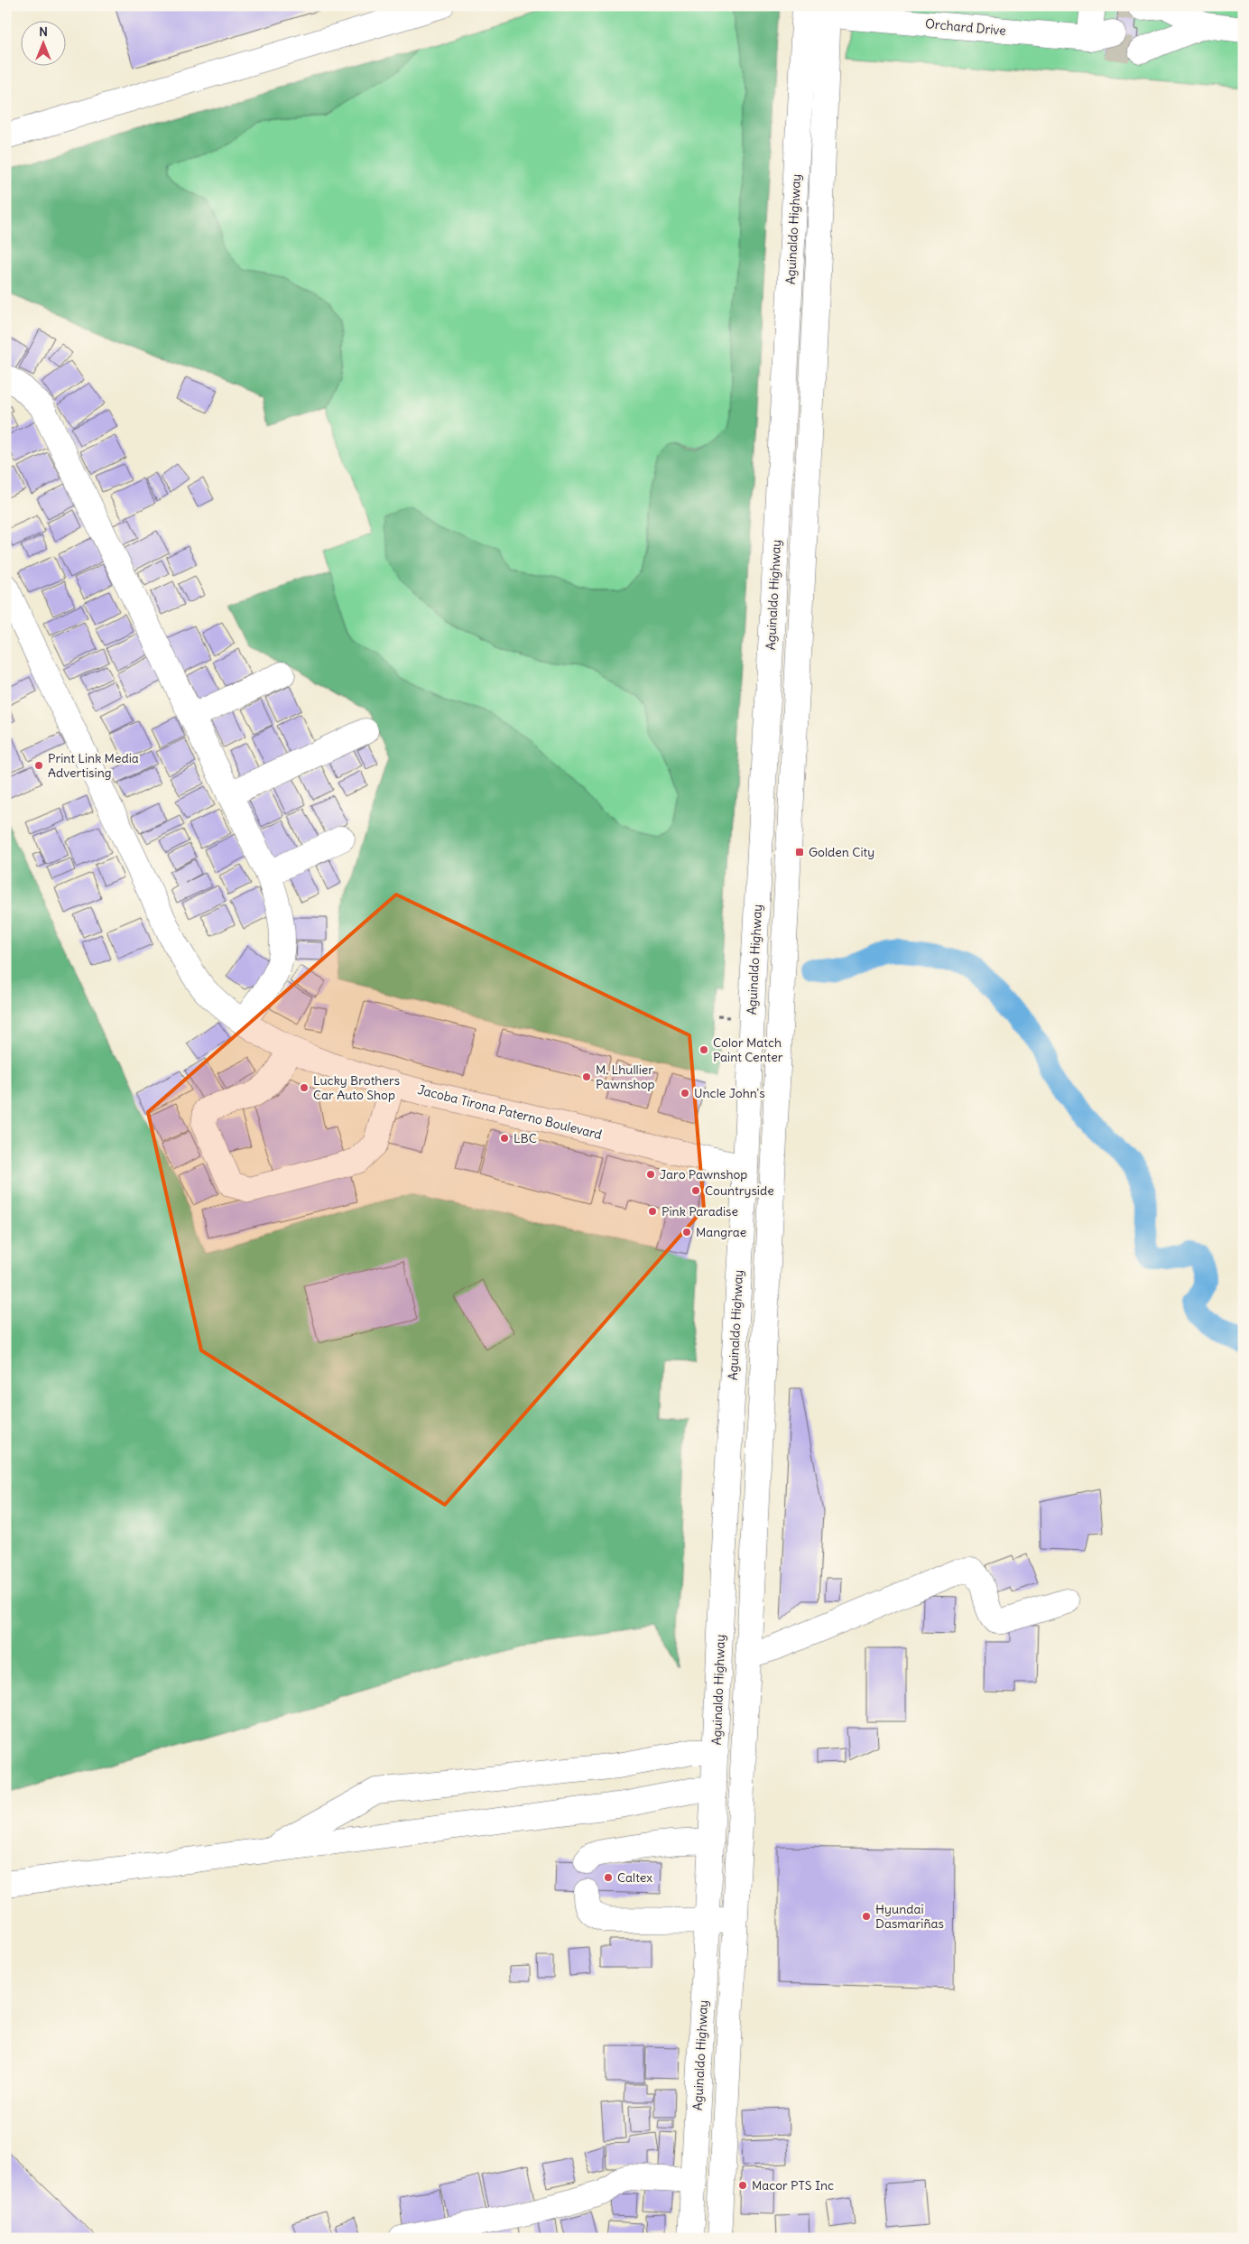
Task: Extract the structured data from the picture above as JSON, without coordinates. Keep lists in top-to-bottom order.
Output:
{
  "streets": {
    "main road": ["Orchard Drive", "Aguinaldo Highway", "Jacoba Tirona Paterno Boulevard"]
  },
  "crossings": [
    ["Orchard Drive", "Aguinaldo Highway"],
    ["Aguinaldo Highway", "Jacoba Tirona Paterno Boulevard"]
  ],
  "places": {
    "other": [
      "Print Link Media Advertising",
      "Color Match Paint Center",
      "M. Lhullier Pawnshop",
      "Lucky Brothers Car Auto Shop",
      "Uncle John's",
      "LBC",
      "Jaro Pawnshop",
      "Countryside",
      "Pink Paradise",
      "Mangrae",
      "Caltex",
      "Hyundai Dasmariñas",
      "Macor PTS Inc"
    ],
    "transit": ["Golden City"]
  },
  "north": "top"
}
